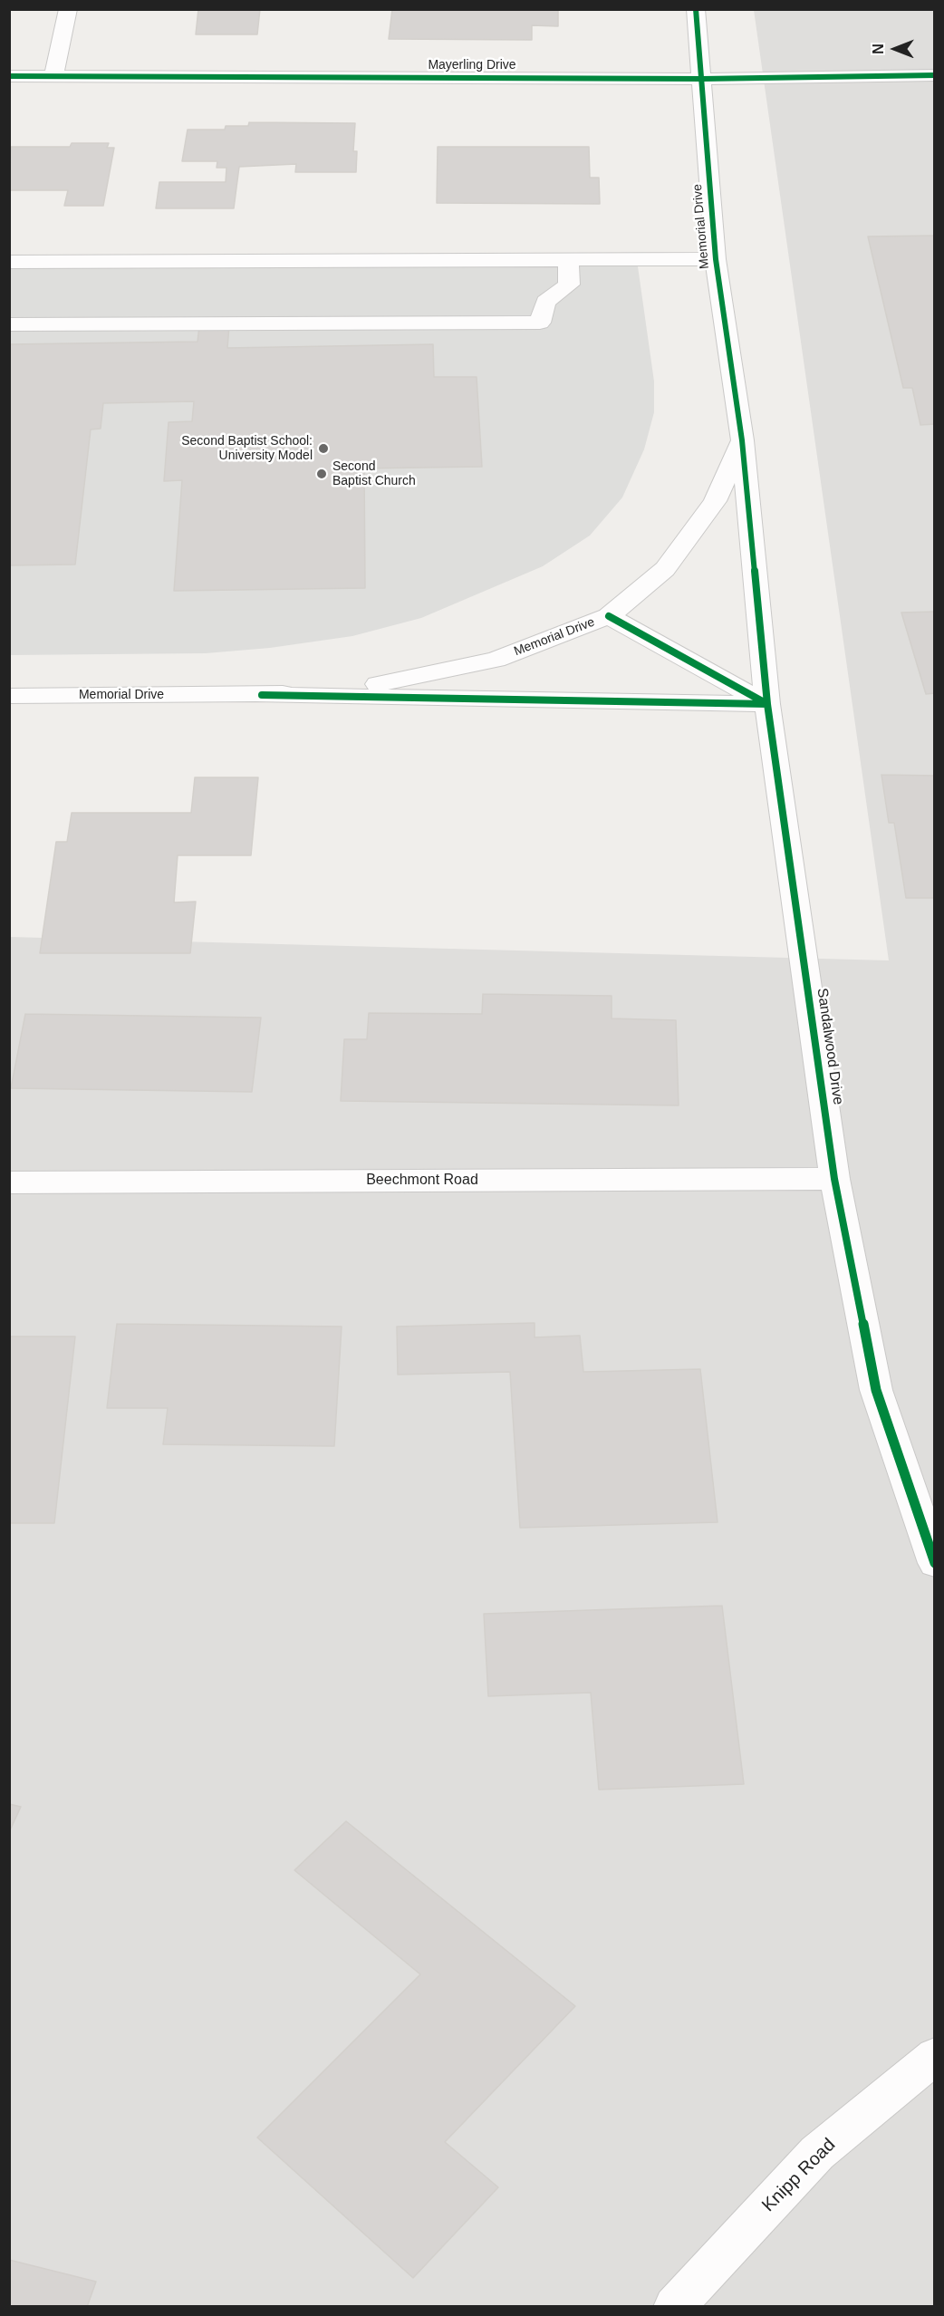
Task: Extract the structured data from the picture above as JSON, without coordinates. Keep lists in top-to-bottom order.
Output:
{
  "streets": {
    "street": [
      "Mayerling Drive",
      "Memorial Drive",
      "Sandalwood Drive",
      "Beechmont Road",
      "Knipp Road"
    ]
  },
  "crossings": [
    ["Mayerling Drive", "Memorial Drive"],
    ["Memorial Drive", "Sandalwood Drive"],
    ["Sandalwood Drive", "Beechmont Road"]
  ],
  "places": ["Second Baptist School: University Model", "Second Baptist Church"],
  "north": "left"
}
